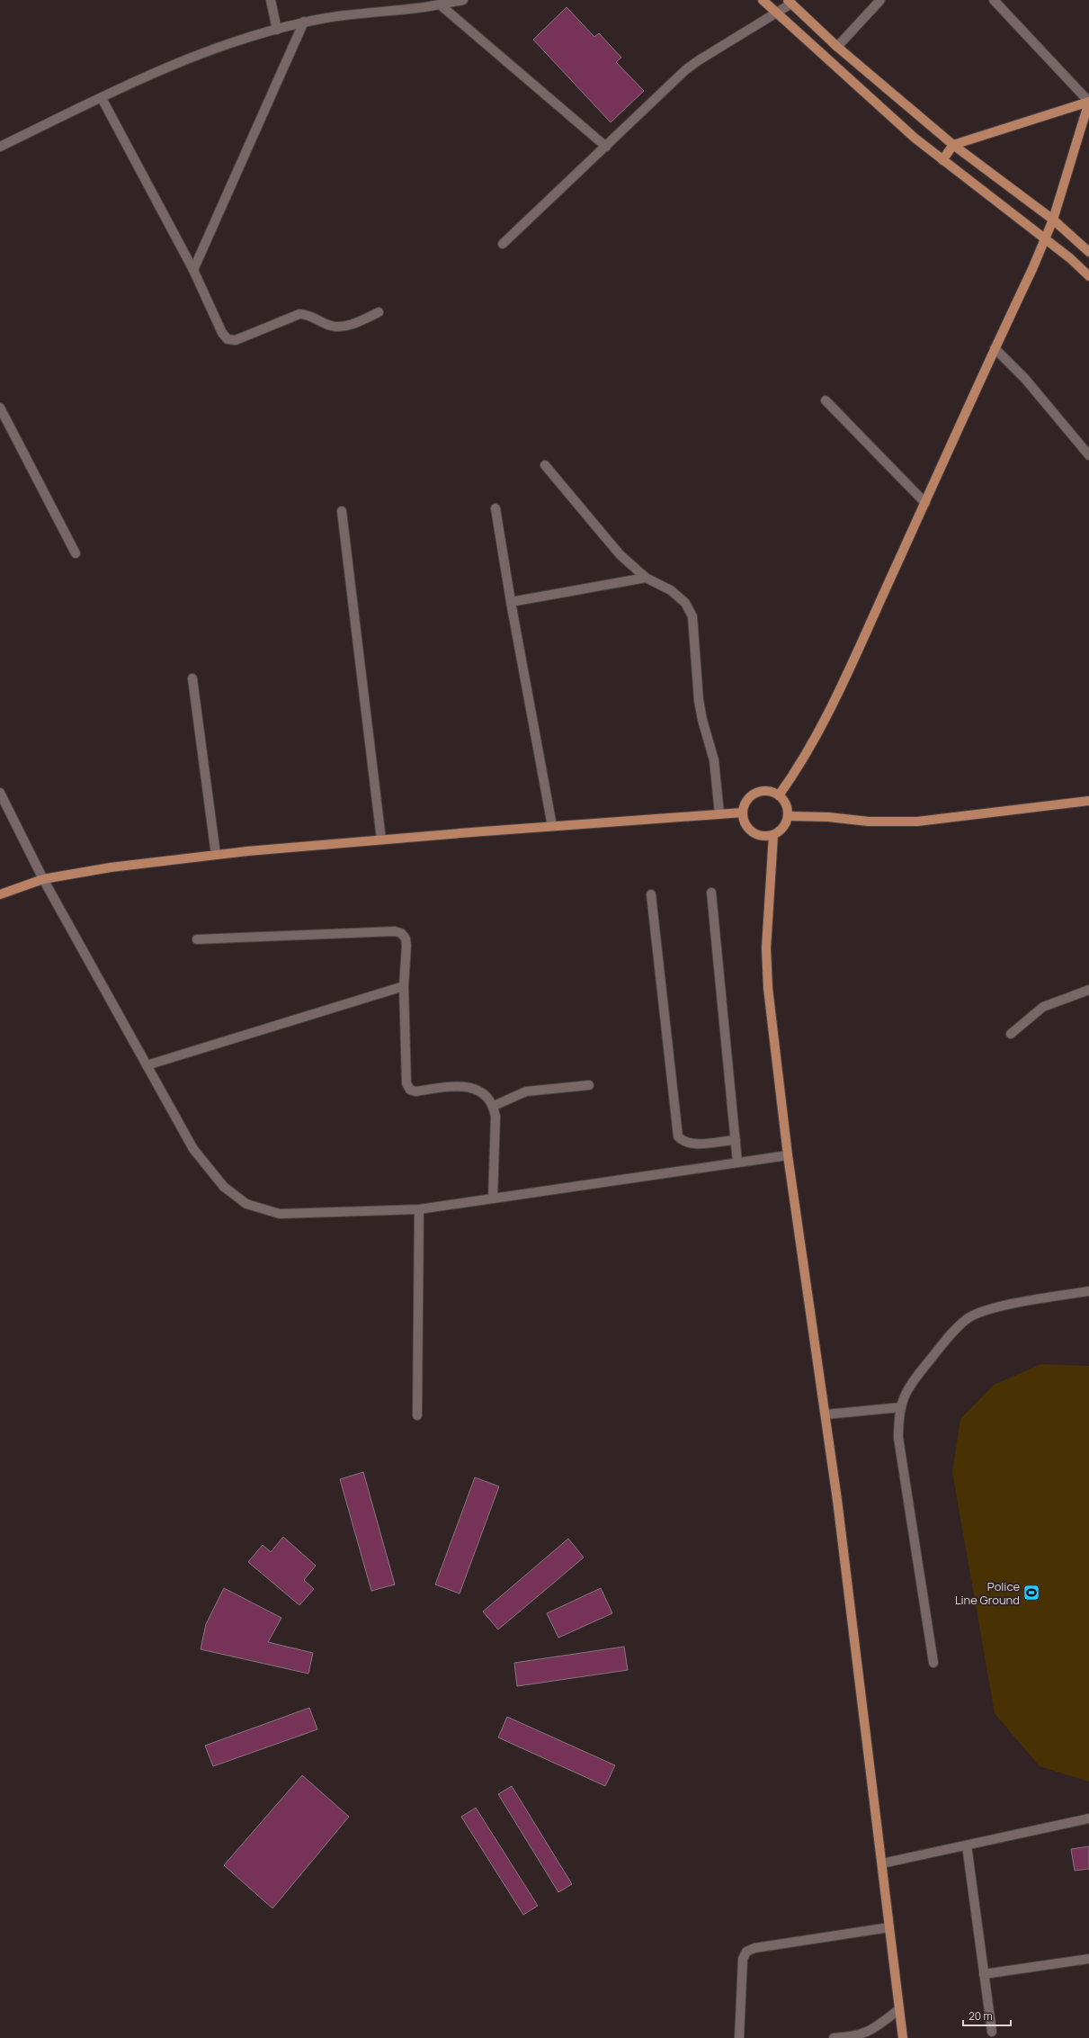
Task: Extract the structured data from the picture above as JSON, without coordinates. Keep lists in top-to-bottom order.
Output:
{
  "places": {
    "sports": ["Police Line Ground"]
  },
  "scale_bar": "20 m"
}
